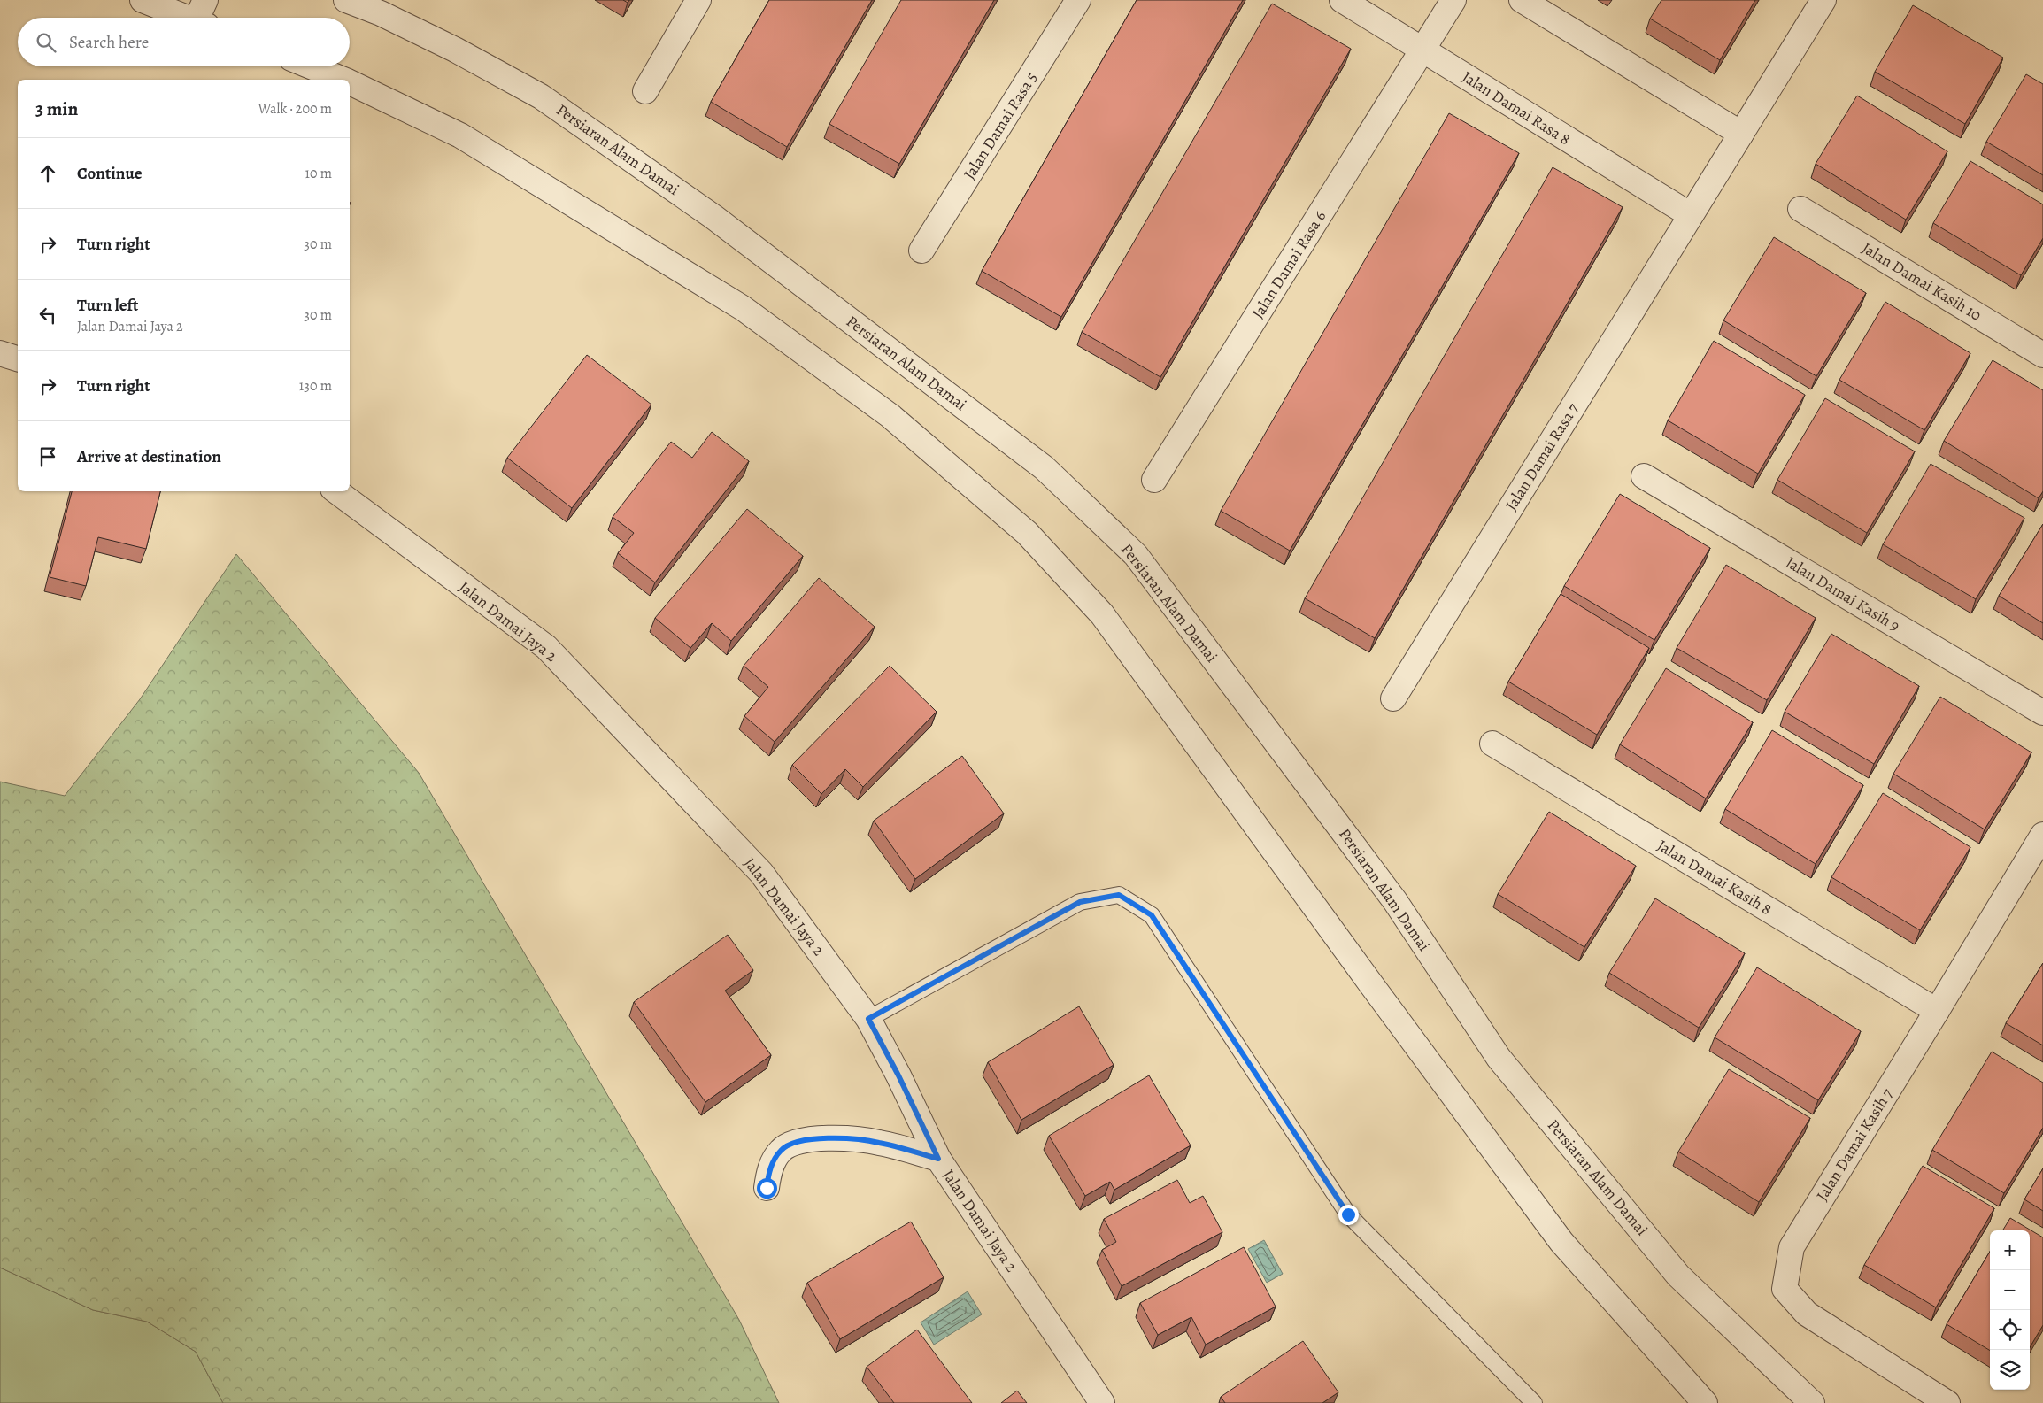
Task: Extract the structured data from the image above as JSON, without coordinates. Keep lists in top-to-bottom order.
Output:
{
  "streets": {
    "street": [
      "Jalan Damai Rasa 8",
      "Jalan Damai Rasa 5",
      "Persiaran Alam Damai",
      "Jalan Damai Rasa 6",
      "Jalan Damai Kasih 10",
      "Jalan Damai Rasa 7",
      "Jalan Damai Kasih 9",
      "Jalan Damai Jaya 2",
      "Jalan Damai Kasih 8",
      "Jalan Damai Kasih 7"
    ]
  },
  "crossings": [
    ["Jalan Damai Rasa 8", "Jalan Damai Rasa 6"],
    ["Jalan Damai Rasa 8", "Jalan Damai Rasa 7"],
    ["Jalan Damai Kasih 8", "Jalan Damai Kasih 7"]
  ],
  "page": {
    "search": "Search here",
    "heading": ["3 min", "Walk · 200 m"],
    "list": [
      ["Continue", "10 m"],
      ["Turn right", "30 m"],
      ["Turn left", "Jalan Damai Jaya 2", "30 m"],
      ["Turn right", "130 m"],
      "Arrive at destination"
    ],
    "map_buttons": ["+", "−"]
  }
}
